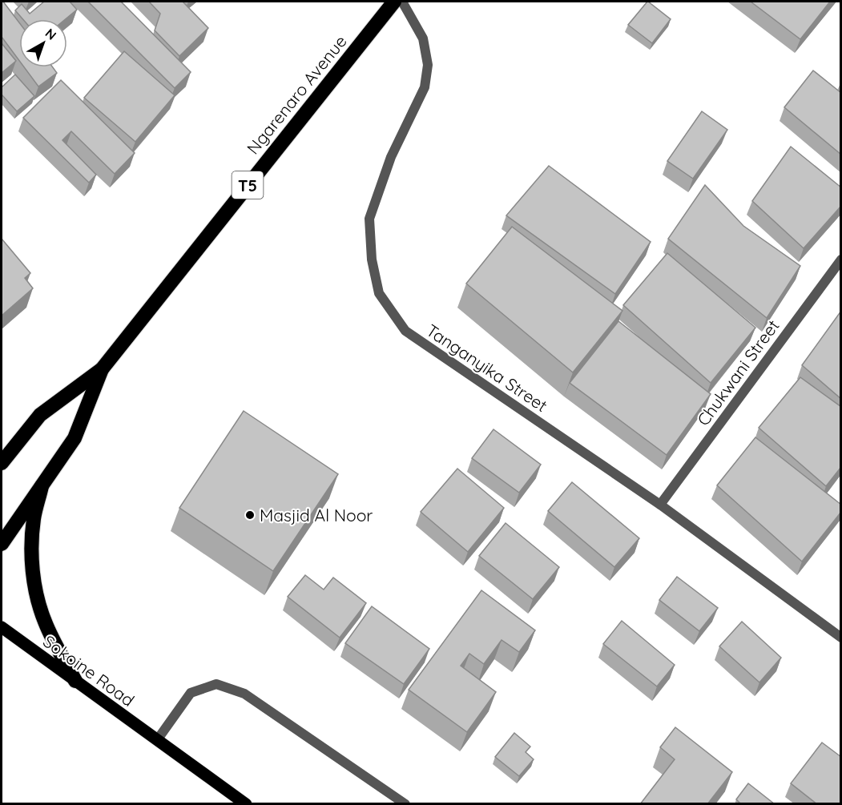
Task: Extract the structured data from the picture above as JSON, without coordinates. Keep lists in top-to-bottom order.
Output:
{
  "streets": {
    "highway": ["Ngarenaro Avenue", "T5"],
    "main road": ["Sokoine Road"],
    "street": ["Tanganyika Street", "Chukwani Street"]
  },
  "crossings": [
    ["Ngarenaro Avenue", "T5"],
    ["Tanganyika Street", "Chukwani Street"]
  ],
  "places": ["Masjid Al Noor"],
  "north": "top right"
}
